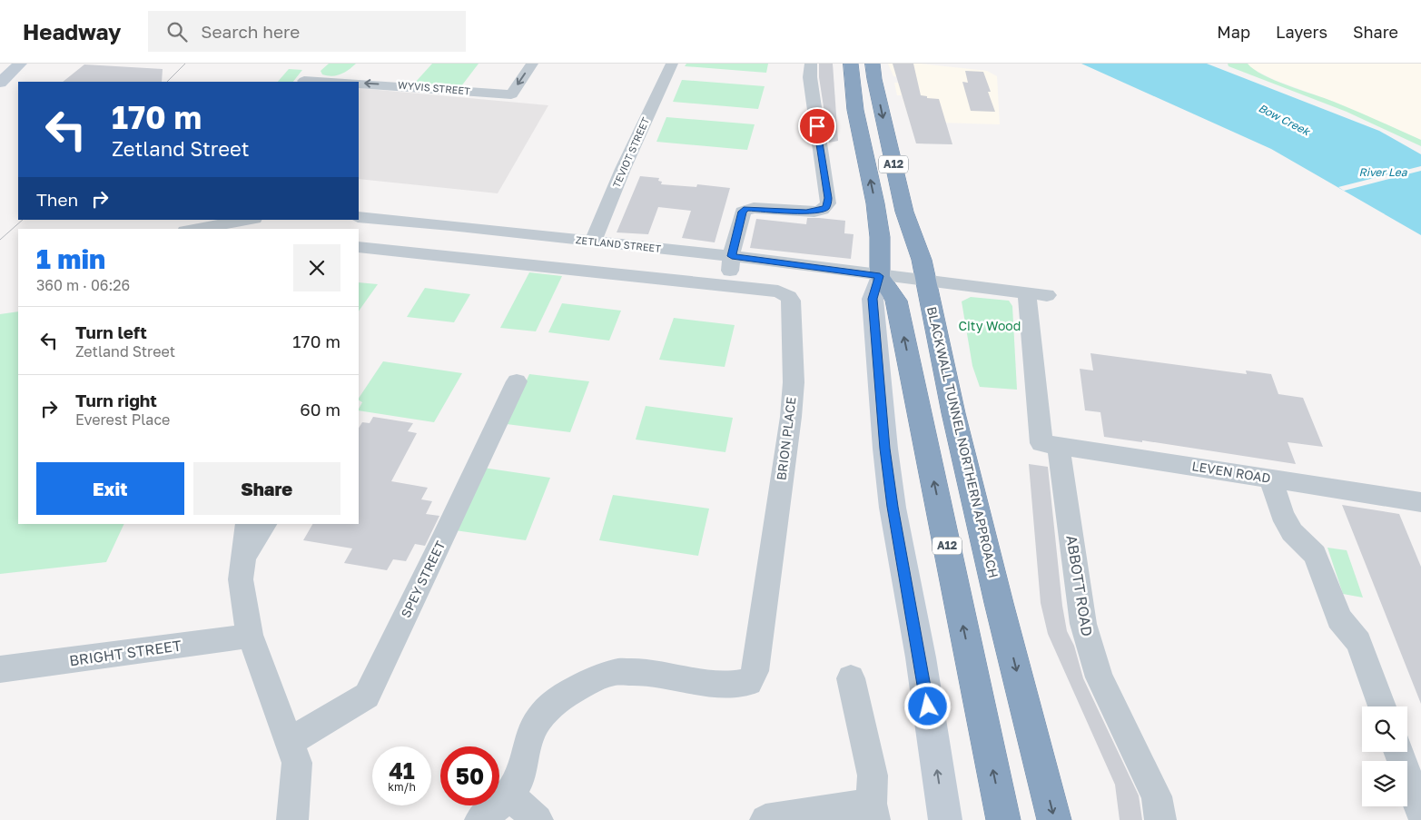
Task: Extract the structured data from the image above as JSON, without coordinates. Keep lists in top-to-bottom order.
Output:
{
  "streets": {
    "highway": ["A12", "BLACKWALL TUNNEL NORTHERN APPROACH"],
    "street": [
      "WYVIS STREET",
      "TEVIOT STREET",
      "ZETLAND STREET",
      "BRION PLACE",
      "LEVEN ROAD",
      "SPEY STREET",
      "ABBOTT ROAD",
      "BRIGHT STREET"
    ]
  },
  "crossings": [
    ["TEVIOT STREET", "ZETLAND STREET"],
    ["A12", "ZETLAND STREET"],
    ["ZETLAND STREET", "BLACKWALL TUNNEL NORTHERN APPROACH"],
    ["ZETLAND STREET", "ABBOTT ROAD"],
    ["LEVEN ROAD", "ABBOTT ROAD"]
  ],
  "water": ["Bow Creek", "River Lea"],
  "parks": ["City Wood"],
  "page": {
    "header": "Headway",
    "search": "Search here",
    "nav": ["Map", "Layers", "Share"],
    "turn": ["170 m", "Zetland Street"],
    "then": "Then",
    "heading": ["1 min", "360 m · 06:26"],
    "list": [
      {
        "name": "Turn left",
        "note": "Zetland Street",
        "value": "170 m"
      },
      {
        "name": "Turn right",
        "note": "Everest Place",
        "value": "60 m"
      }
    ],
    "buttons": ["Exit", "Share"],
    "speed": "41 km/h",
    "limit": "50"
  }
}
